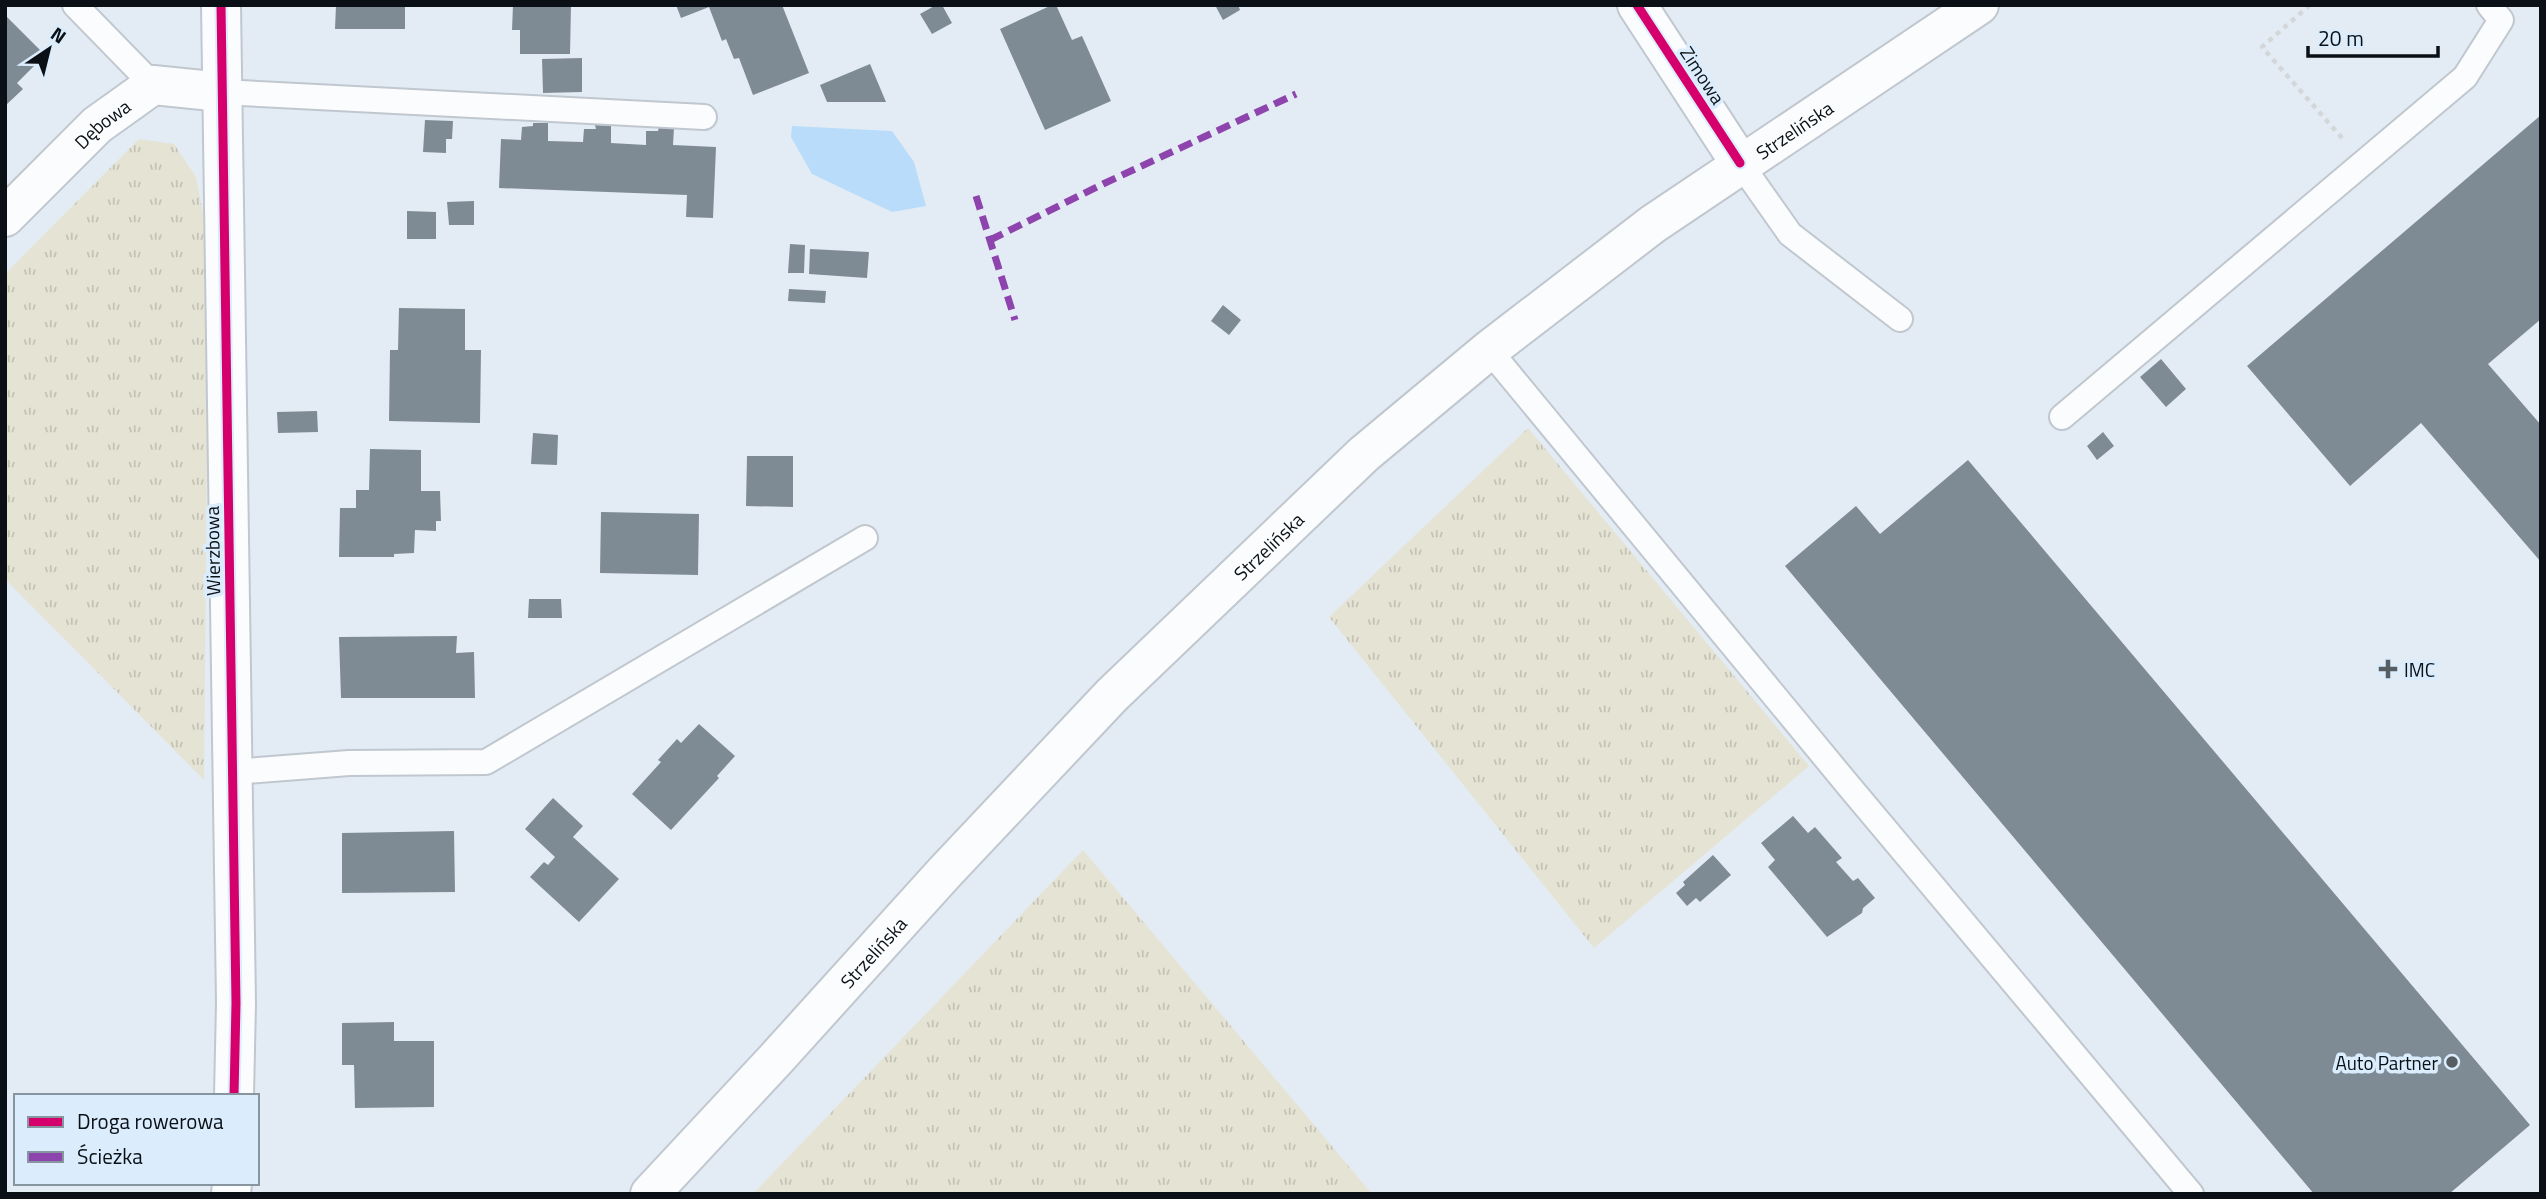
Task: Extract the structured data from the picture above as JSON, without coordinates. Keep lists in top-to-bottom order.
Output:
{
  "streets": {
    "main road": [
      "Zimowa",
      "Dębowa",
      "Strzelińska",
      "Wierzbowa"
    ]
  },
  "crossings": [
    ["Zimowa", "Strzelińska"]
  ],
  "places": {
    "health": ["IMC"],
    "other": ["Auto Partner"]
  },
  "legend": ["Droga rowerowa", "Ścieżka"],
  "scale_bar": "20 m",
  "north": "top right"
}
